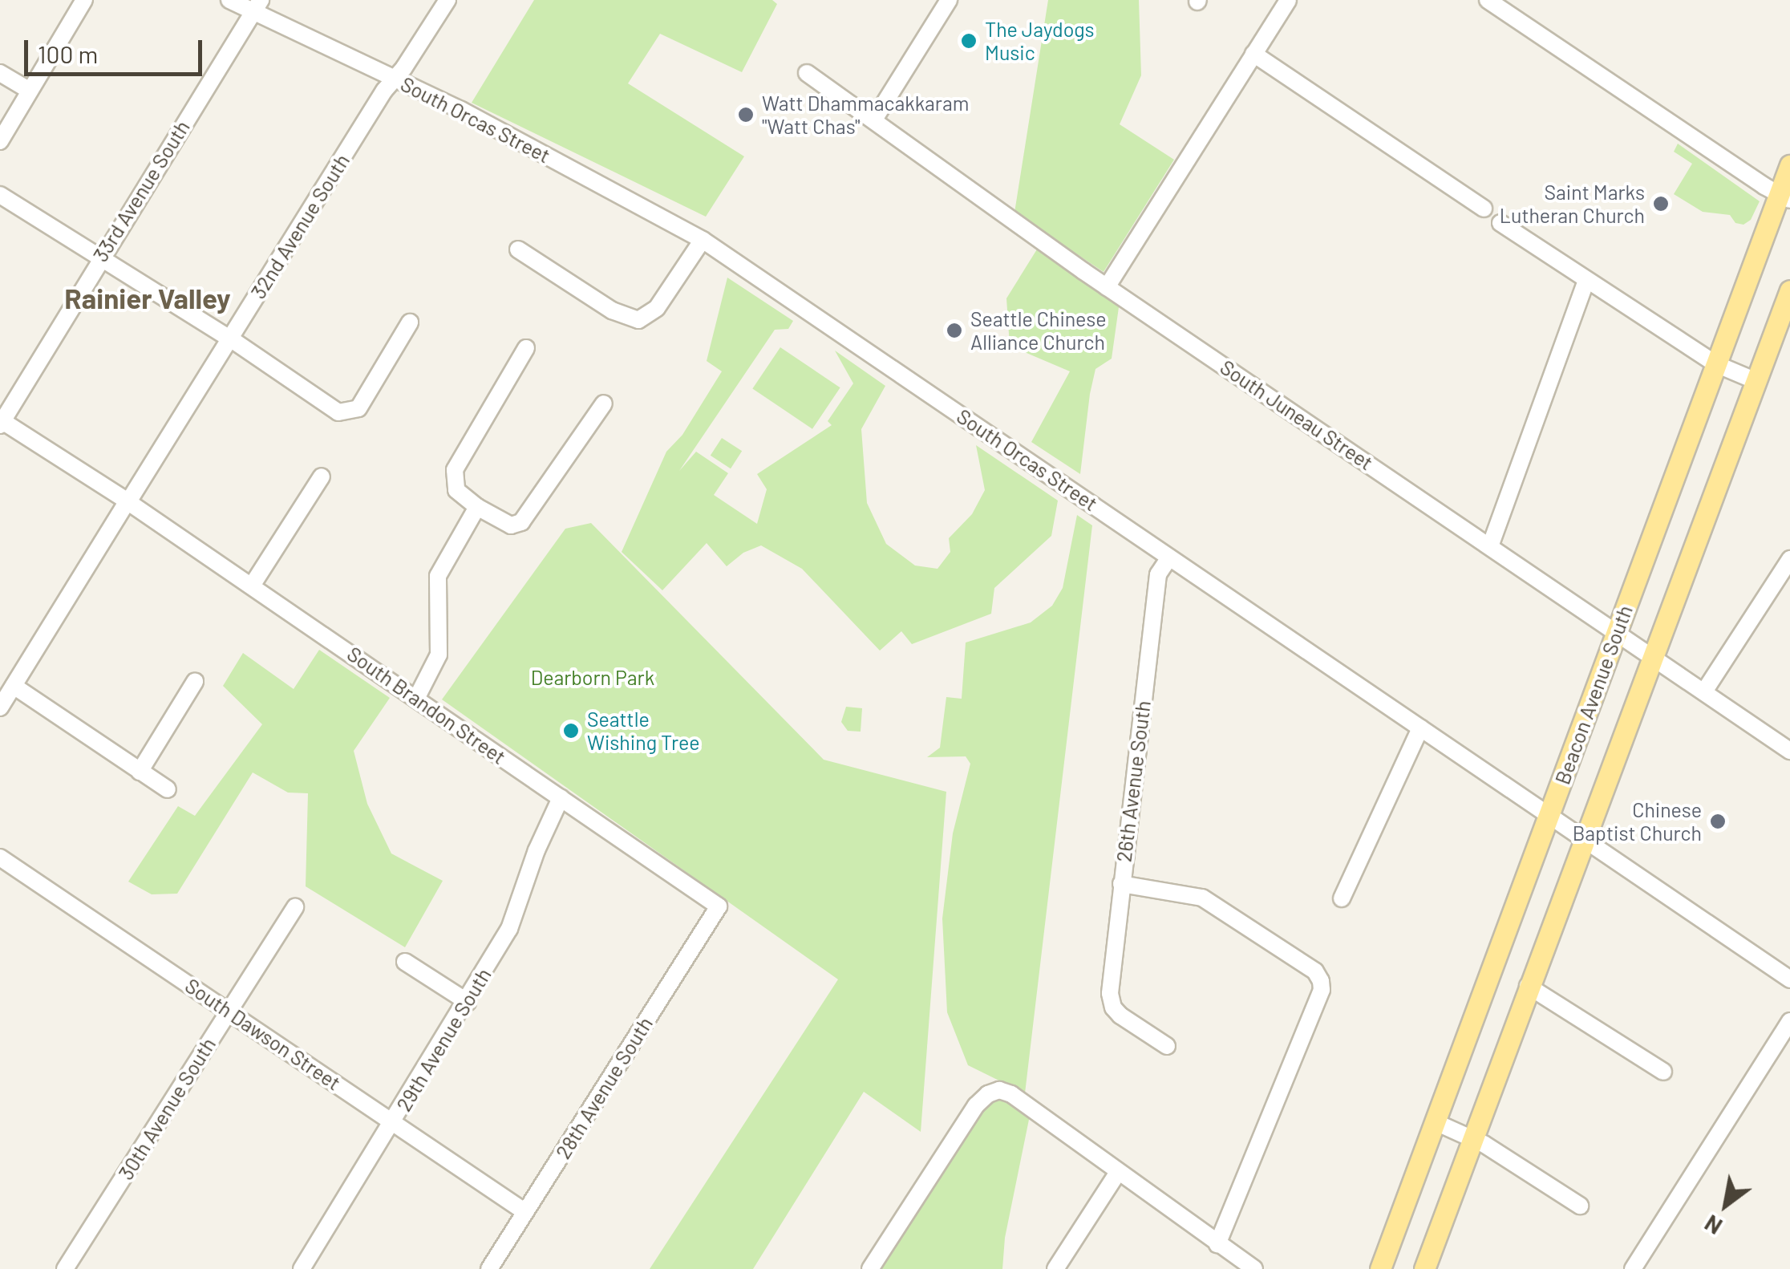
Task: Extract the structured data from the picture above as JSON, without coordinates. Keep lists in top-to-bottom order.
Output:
{
  "streets": {
    "main road": ["Beacon Avenue South"],
    "street": [
      "South Orcas Street",
      "33rd Avenue South",
      "32nd Avenue South",
      "South Juneau Street",
      "South Brandon Street",
      "26th Avenue South",
      "South Dawson Street",
      "29th Avenue South",
      "28th Avenue South",
      "30th Avenue South"
    ]
  },
  "crossings": [
    ["South Orcas Street", "33rd Avenue South"],
    ["South Orcas Street", "32nd Avenue South"],
    ["South Orcas Street", "Beacon Avenue South"],
    ["South Orcas Street", "26th Avenue South"],
    ["33rd Avenue South", "South Brandon Street"],
    ["32nd Avenue South", "South Brandon Street"],
    ["South Juneau Street", "Beacon Avenue South"],
    ["South Brandon Street", "29th Avenue South"],
    ["South Brandon Street", "28th Avenue South"],
    ["South Dawson Street", "29th Avenue South"],
    ["South Dawson Street", "28th Avenue South"],
    ["South Dawson Street", "30th Avenue South"]
  ],
  "districts": ["Rainier Valley"],
  "parks": ["Dearborn Park"],
  "places": [
    "The Jaydogs Music",
    "Watt Dhammacakkaram \"Watt Chas\"",
    "Saint Marks Lutheran Church",
    "Seattle Chinese Alliance Church",
    "Seattle Wishing Tree",
    "Chinese Baptist Church"
  ],
  "scale_bar": "100 m",
  "north": "bottom left"
}
